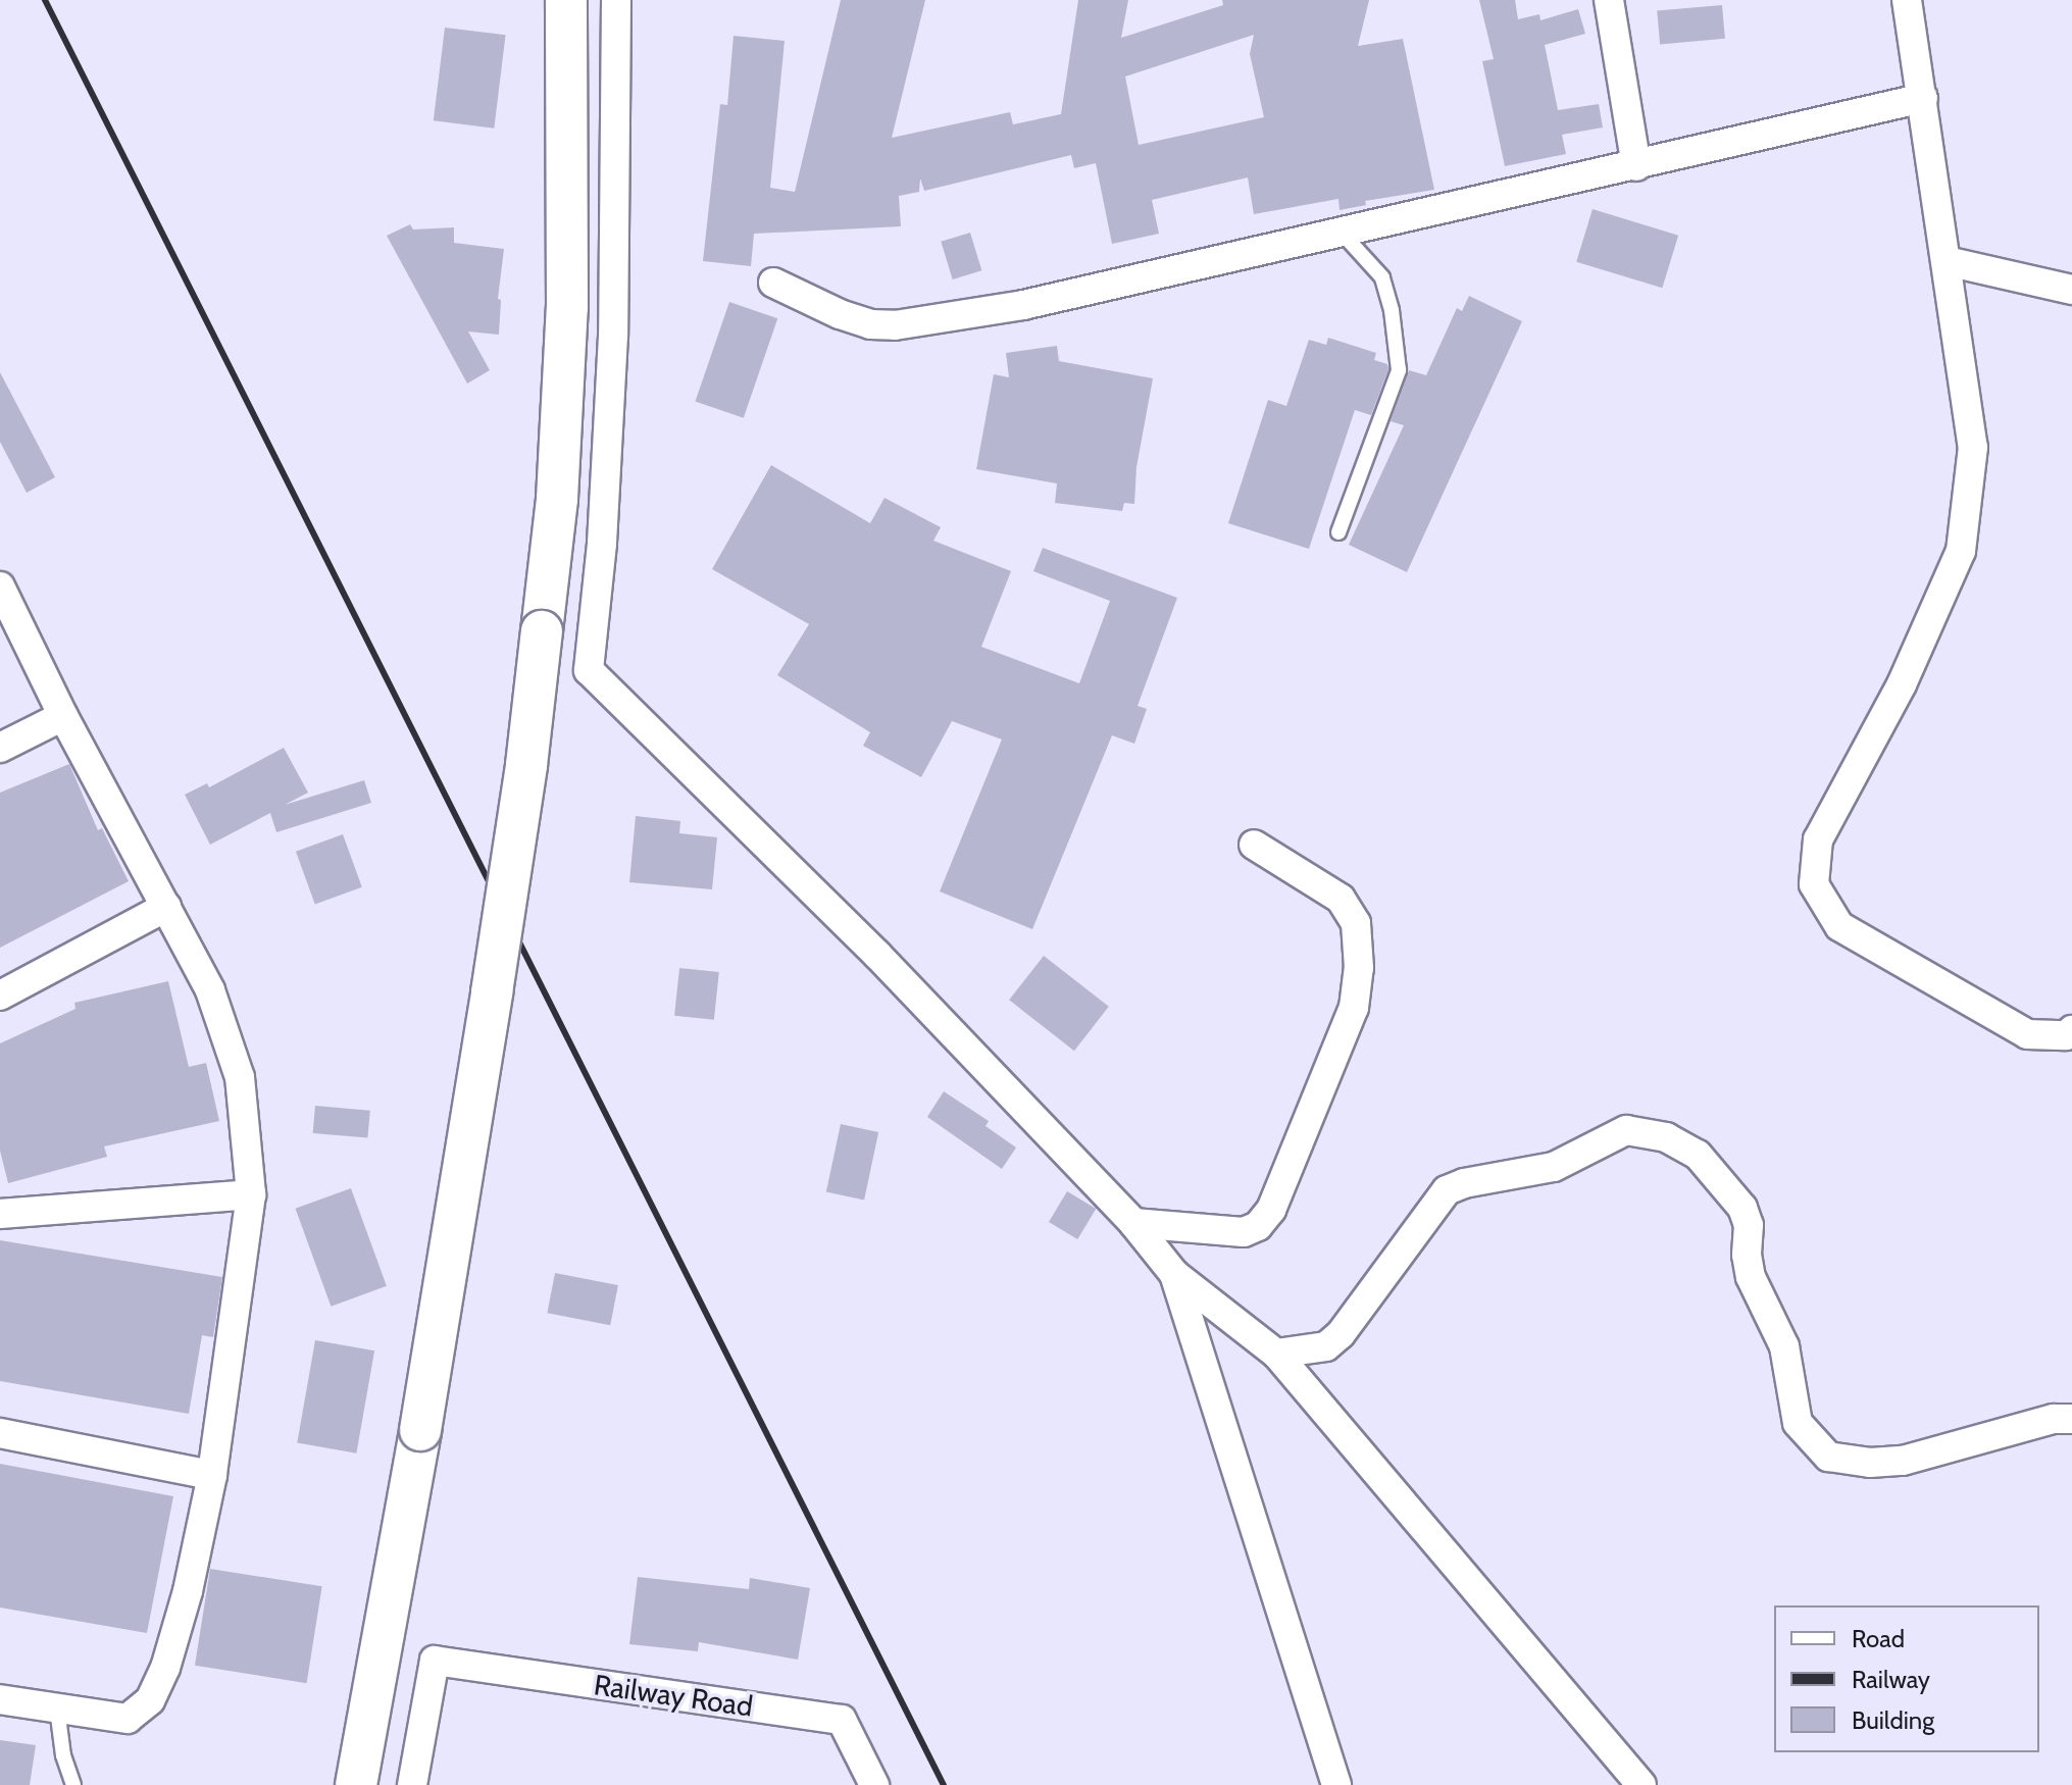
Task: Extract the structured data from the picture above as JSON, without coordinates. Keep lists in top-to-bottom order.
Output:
{
  "streets": {
    "street": ["Railway Road"]
  },
  "legend": ["Road", "Railway", "Building"]
}
